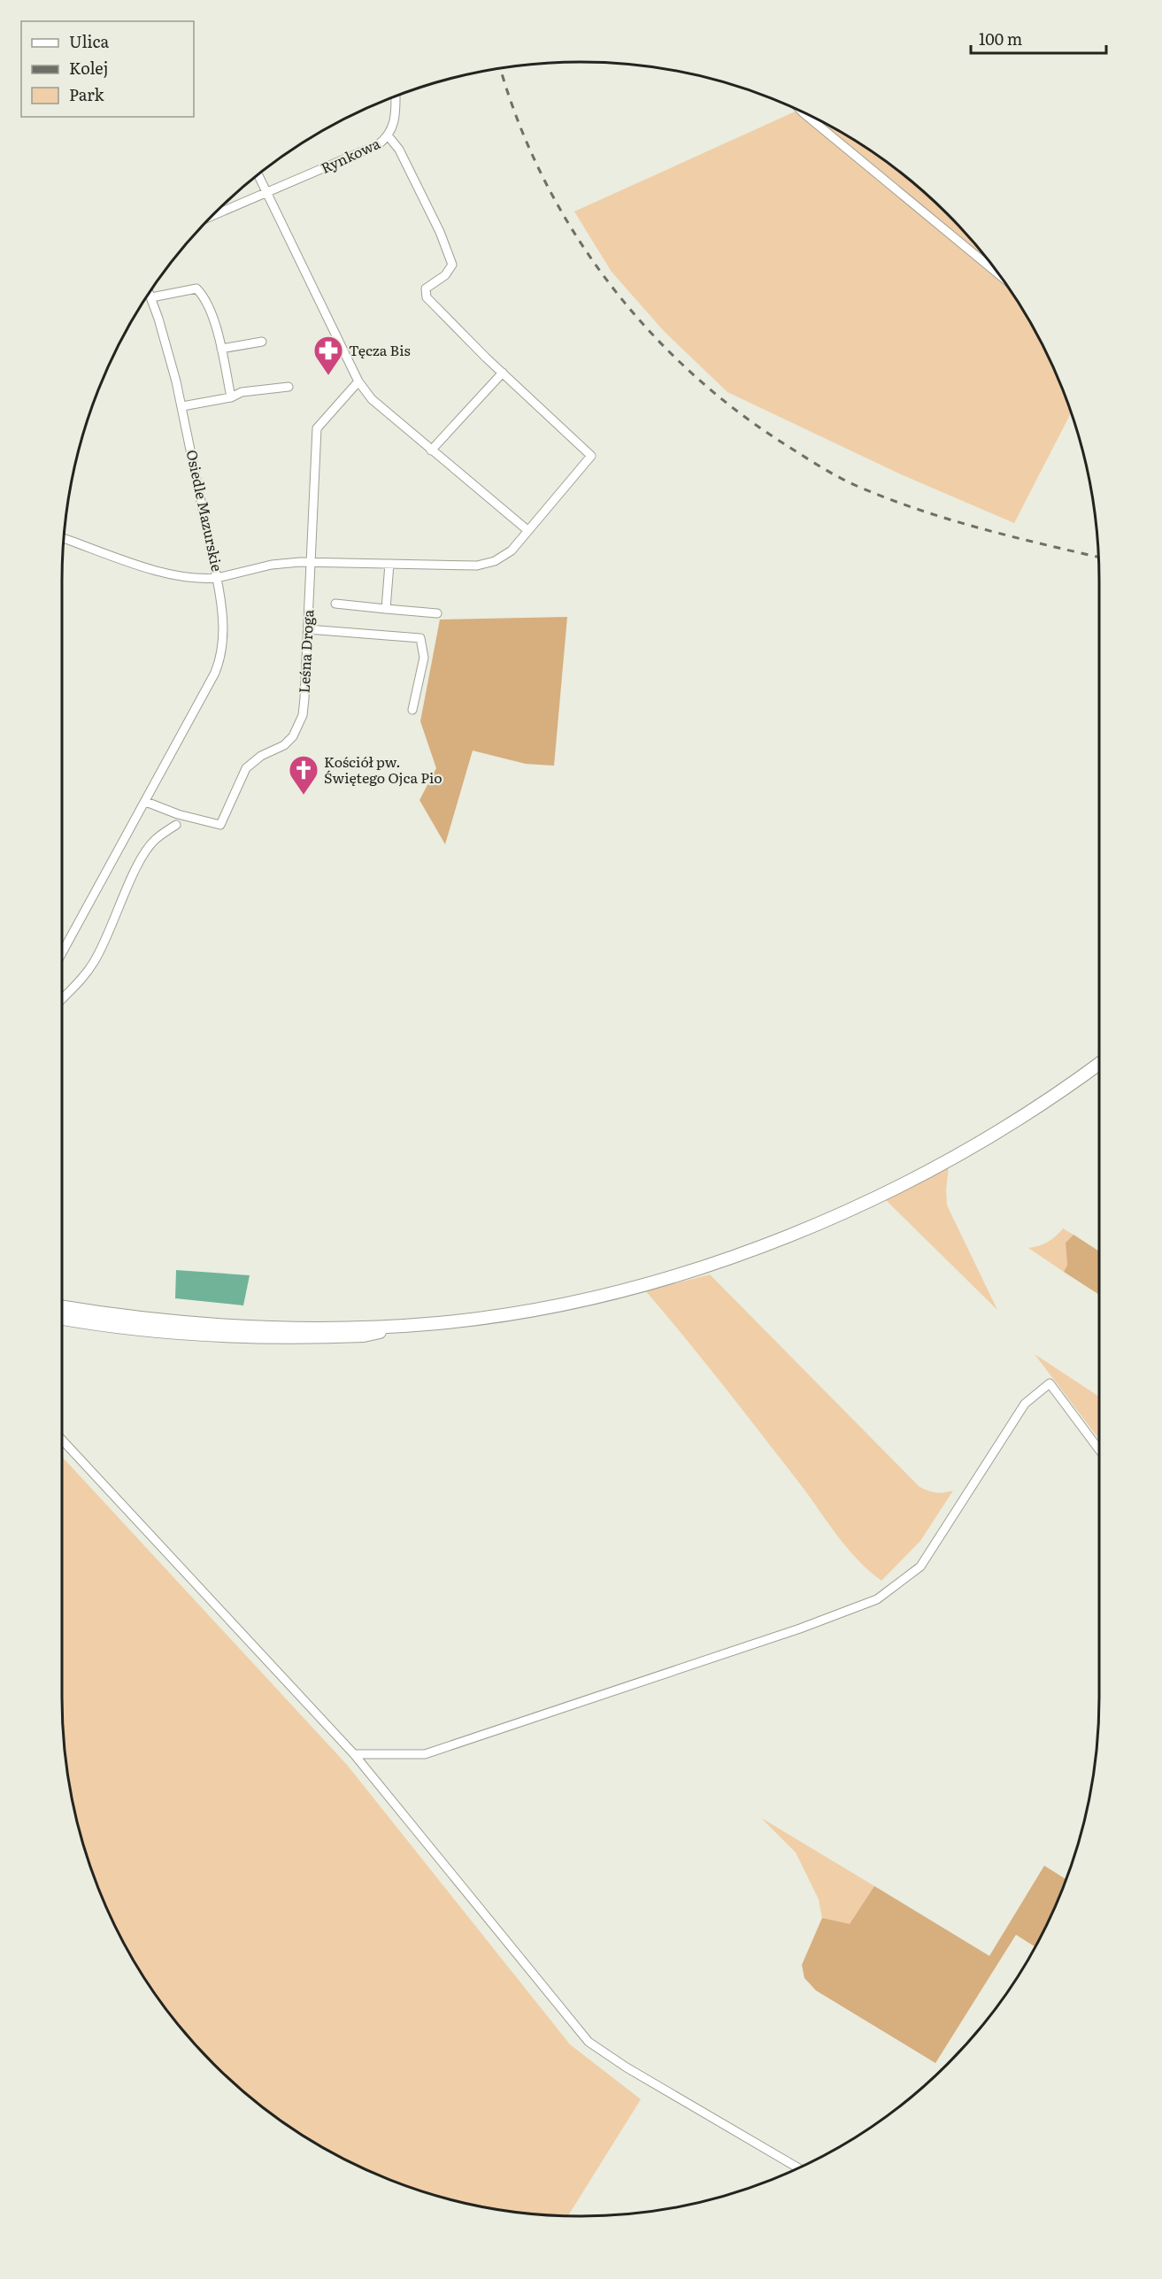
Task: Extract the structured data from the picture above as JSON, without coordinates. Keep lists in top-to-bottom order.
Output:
{
  "streets": {
    "street": ["Rynkowa", "Osiedle Mazurskie", "Leśna Droga"]
  },
  "crossings": [
    ["Rynkowa", "Osiedle Mazurskie"],
    ["Osiedle Mazurskie", "Leśna Droga"]
  ],
  "places": {
    "pharmacy": ["Tęcza Bis"],
    "church": ["Kościół pw. Świętego Ojca Pio"]
  },
  "legend": ["Ulica", "Kolej", "Park"],
  "scale_bar": "100 m"
}
